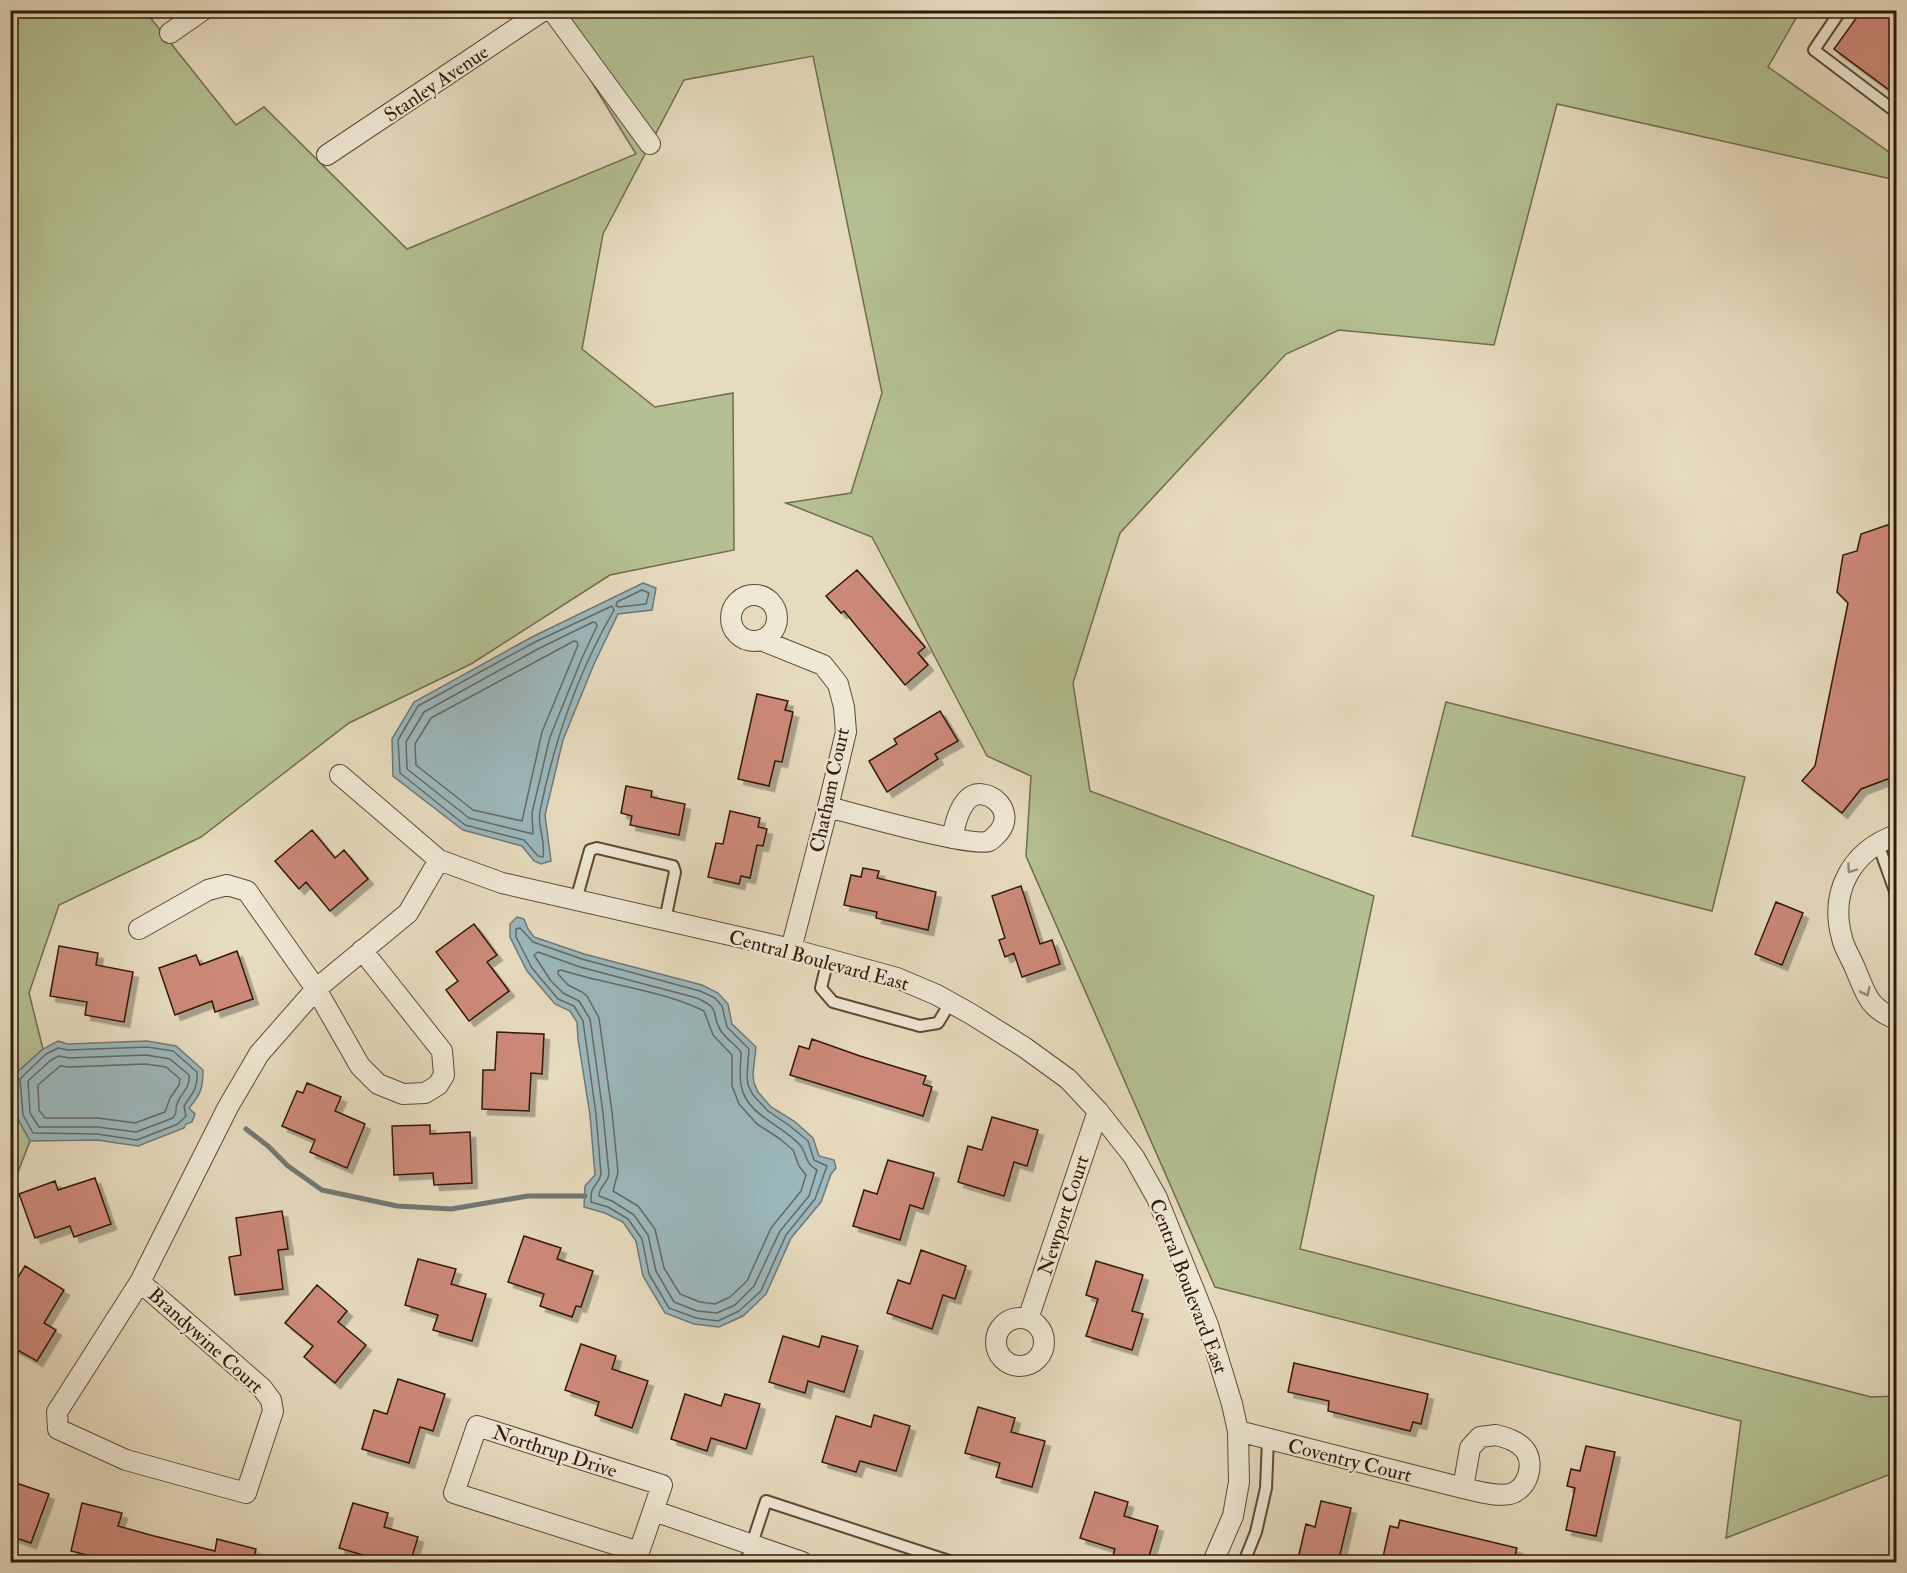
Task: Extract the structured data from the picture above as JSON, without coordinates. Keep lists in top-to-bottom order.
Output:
{
  "streets": {
    "street": [
      "Stanley Avenue",
      "Chatham Court",
      "Central Boulevard East",
      "Newport Court",
      "Brandywine Court",
      "Northrup Drive",
      "Coventry Court"
    ]
  },
  "crossings": [
    ["Chatham Court", "Central Boulevard East"],
    ["Central Boulevard East", "Newport Court"],
    ["Central Boulevard East", "Brandywine Court"],
    ["Central Boulevard East", "Coventry Court"]
  ]
}
